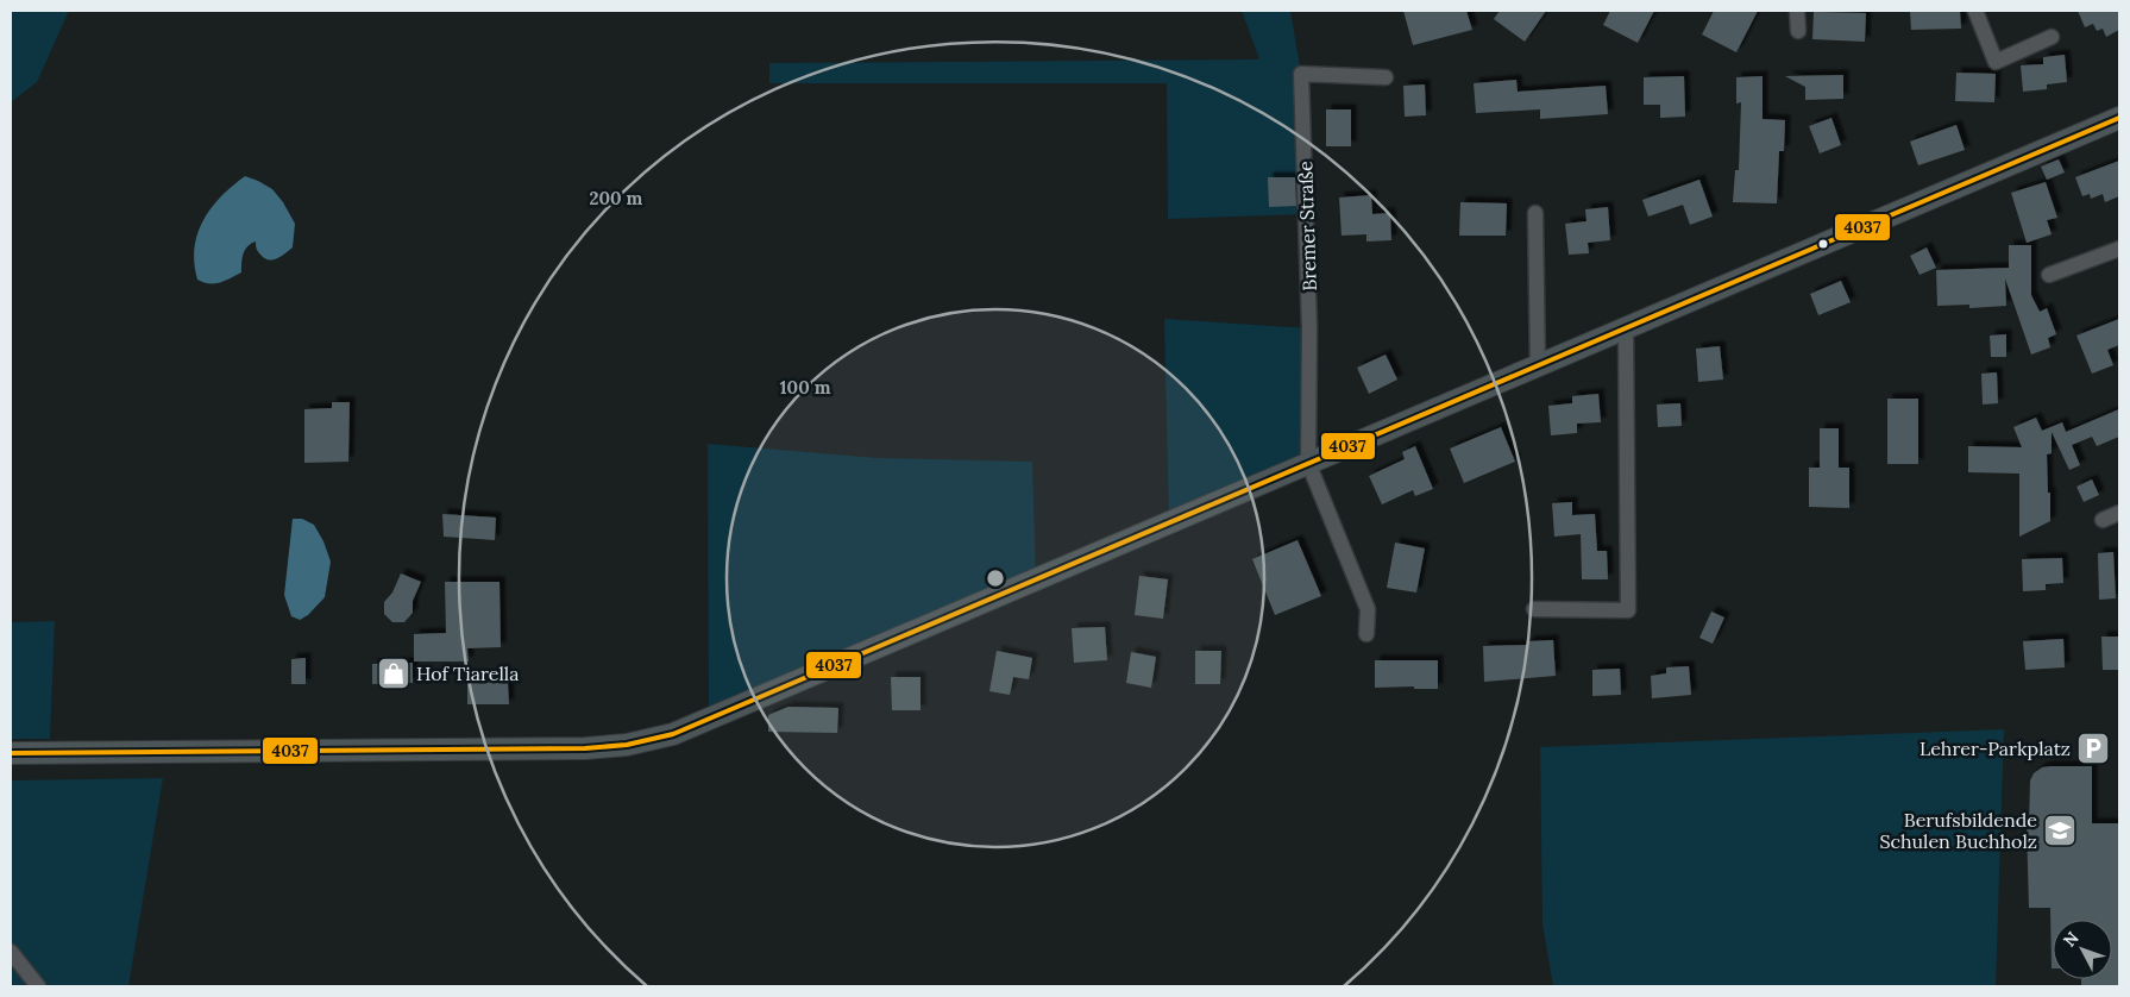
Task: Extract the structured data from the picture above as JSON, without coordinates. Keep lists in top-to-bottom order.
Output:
{
  "streets": {
    "street": ["Bremer Straße"]
  },
  "places": {
    "shop": ["Hof Tiarella"],
    "parking": ["Lehrer-Parkplatz"],
    "school or university": ["Berufsbildende Schulen Buchholz"]
  },
  "lines": ["transit line 4037"],
  "north": "top left",
  "rings": ["200 m", "100 m"]
}
